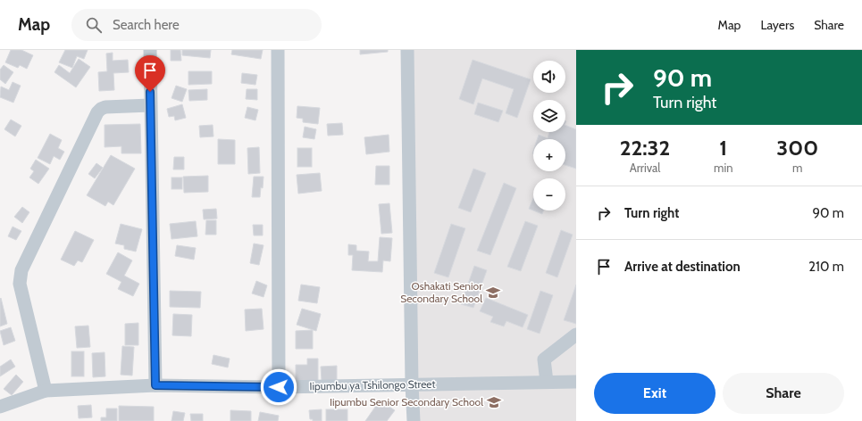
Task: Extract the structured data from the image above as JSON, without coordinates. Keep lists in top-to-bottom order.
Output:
{
  "streets": {
    "street": ["Iipumbu ya Tshilongo Street"]
  },
  "places": {
    "school or university": ["Oshakati Senior Secondary School", "Iipumbu Senior Secondary School"]
  },
  "page": {
    "header": "Map",
    "search": "Search here",
    "nav": ["Map", "Layers", "Share"],
    "turn": ["90 m", "Turn right"],
    "map_buttons": ["+", "−"],
    "eta": [
      "22:32",
      "Arrival",
      "1",
      "min",
      "300",
      "m"
    ],
    "list": [
      {
        "name": "Turn right",
        "value": "90 m"
      },
      {
        "name": "Arrive at destination",
        "value": "210 m"
      }
    ],
    "buttons": ["Exit", "Share"]
  }
}
